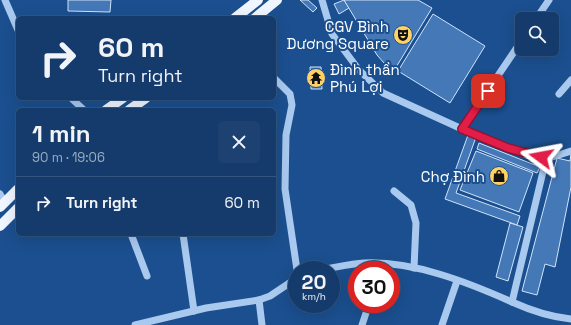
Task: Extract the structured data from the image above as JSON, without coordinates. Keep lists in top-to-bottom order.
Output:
{
  "places": {
    "theatre": ["CGV Bình Dương Square"],
    "temple": ["Đình thần Phú Lợi"],
    "shop": ["Chợ Đình"]
  },
  "page": {
    "turn": ["60 m", "Turn right"],
    "heading": ["1 min", "90 m · 19:06"],
    "list": [
      {
        "name": "Turn right",
        "value": "60 m"
      }
    ],
    "speed": "20 km/h",
    "limit": "30"
  }
}
